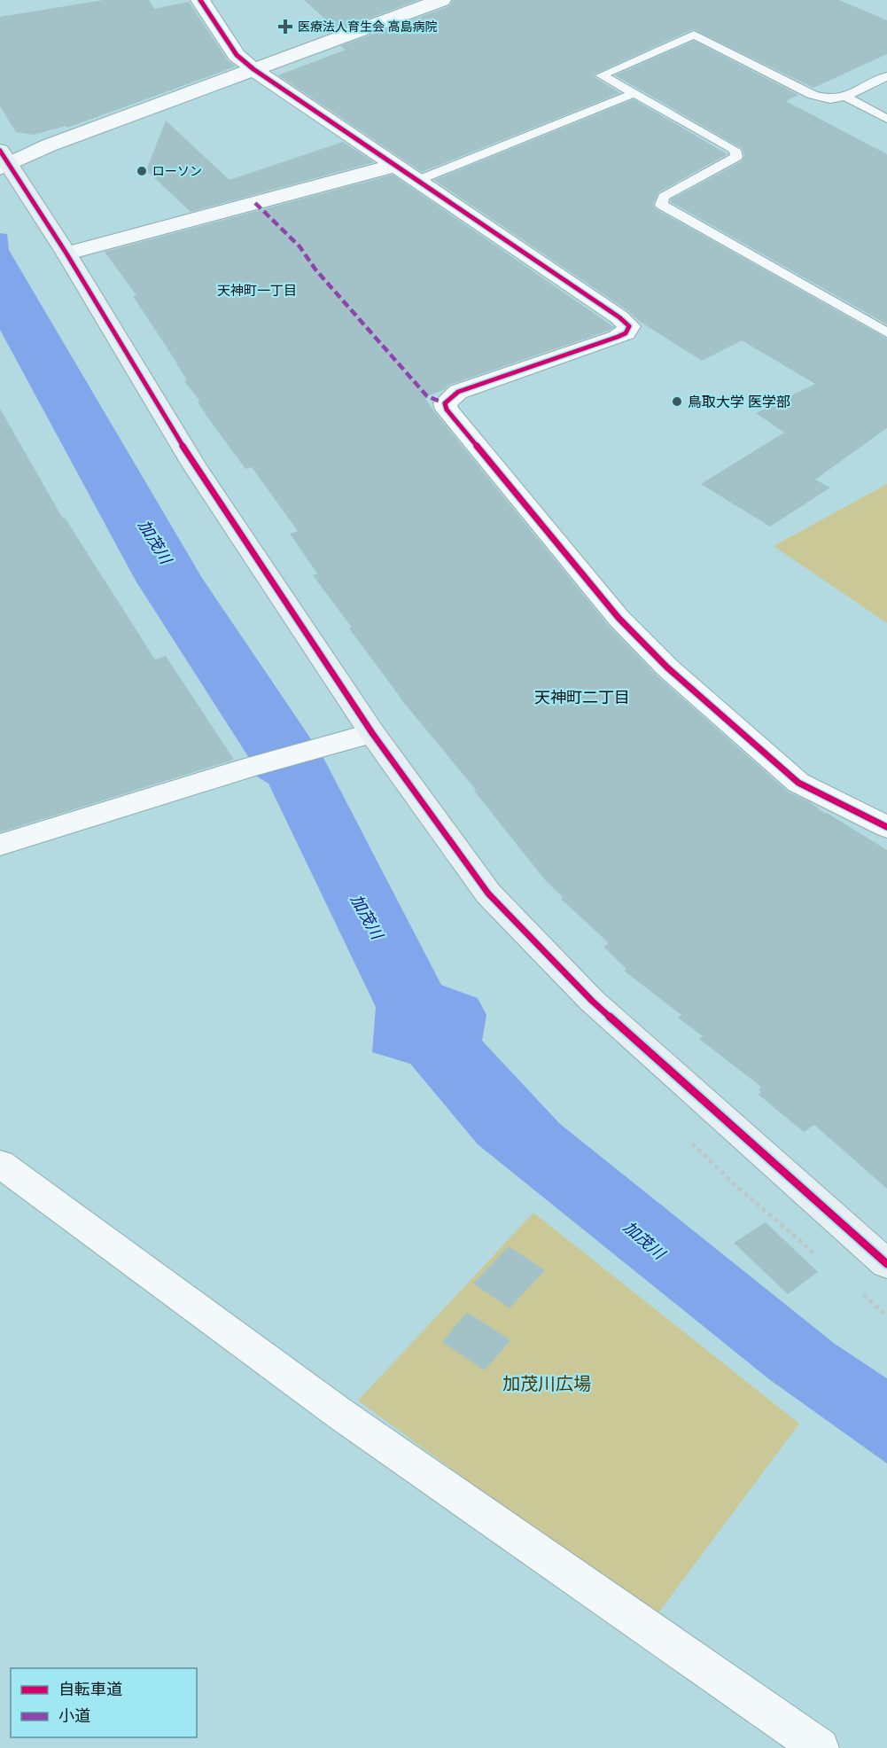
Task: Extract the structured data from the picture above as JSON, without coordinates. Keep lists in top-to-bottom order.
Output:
{
  "districts": ["天神町一丁目", "天神町二丁目"],
  "water": ["加茂川"],
  "parks": ["加茂川広場"],
  "places": {
    "health": ["医療法人育生会 高島病院"],
    "other": ["ローソン", "鳥取大学 医学部"]
  },
  "legend": ["自転車道", "小道"]
}
